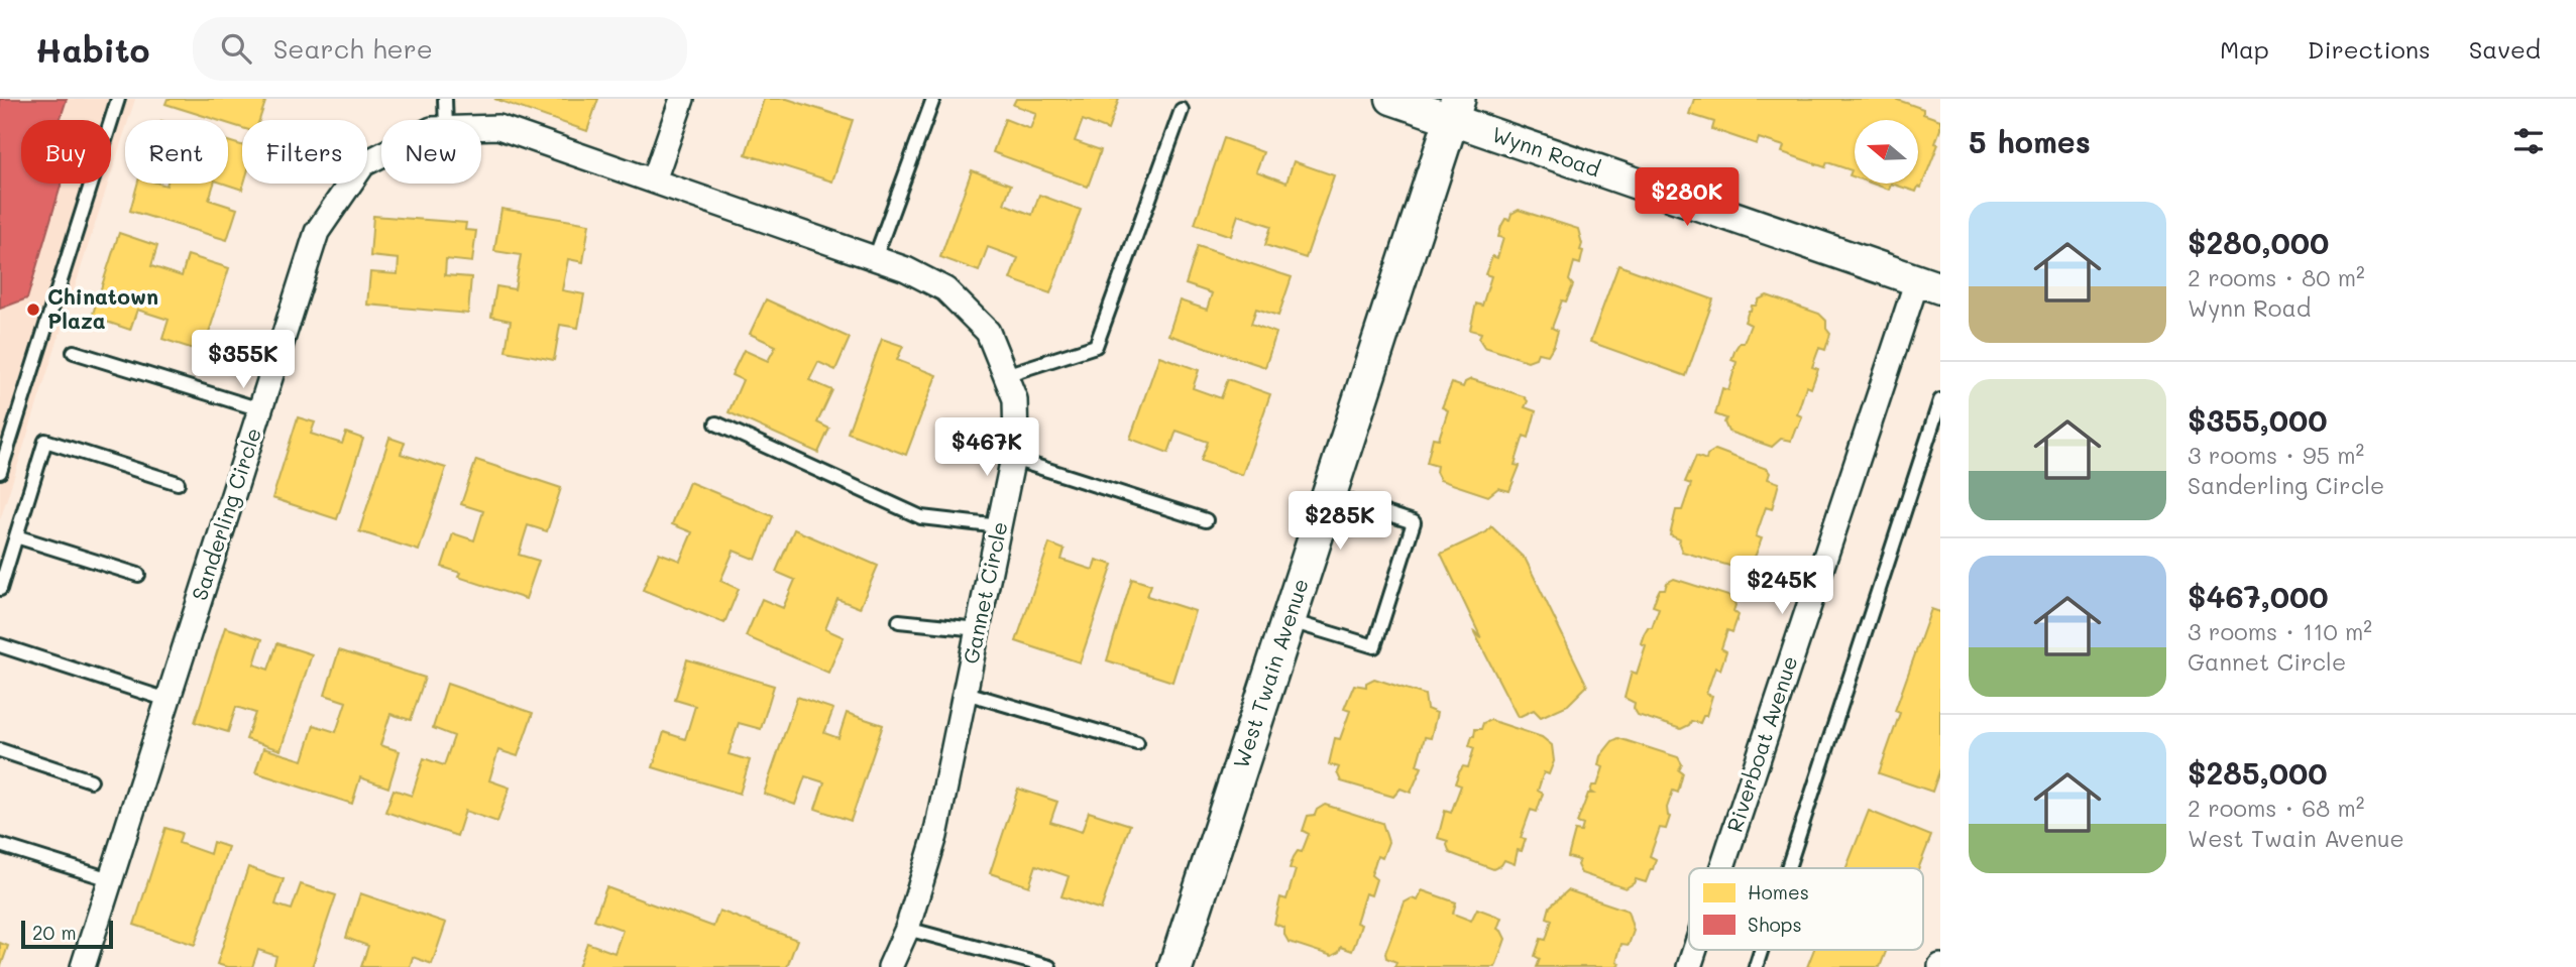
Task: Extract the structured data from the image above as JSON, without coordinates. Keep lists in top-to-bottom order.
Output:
{
  "streets": {
    "main road": ["West Twain Avenue"],
    "street": [
      "Wynn Road",
      "Sanderling Circle",
      "Gannet Circle",
      "Riverboat Avenue"
    ]
  },
  "crossings": [
    ["Wynn Road", "West Twain Avenue"],
    ["Wynn Road", "Riverboat Avenue"],
    ["Sanderling Circle", "Gannet Circle"]
  ],
  "places": ["Chinatown Plaza"],
  "legend": ["Homes", "Shops"],
  "scale_bar": "20 m",
  "north": "left",
  "page": {
    "header": "Habito",
    "search": "Search here",
    "nav": ["Map", "Directions", "Saved"],
    "heading": "5 homes",
    "chip": [
      "Buy",
      "Rent",
      "Filters",
      "New"
    ],
    "price": [
      "$280K",
      "$355K",
      "$467K",
      "$285K",
      "$245K"
    ],
    "list": [
      {
        "name": "$280,000",
        "note": "2 rooms · 80 m² · Wynn Road"
      },
      {
        "name": "$355,000",
        "note": "3 rooms · 95 m² · Sanderling Circle"
      },
      {
        "name": "$467,000",
        "note": "3 rooms · 110 m² · Gannet Circle"
      },
      {
        "name": "$285,000",
        "note": "2 rooms · 68 m² · West Twain Avenue"
      }
    ],
    "scale": "20 m"
  }
}
